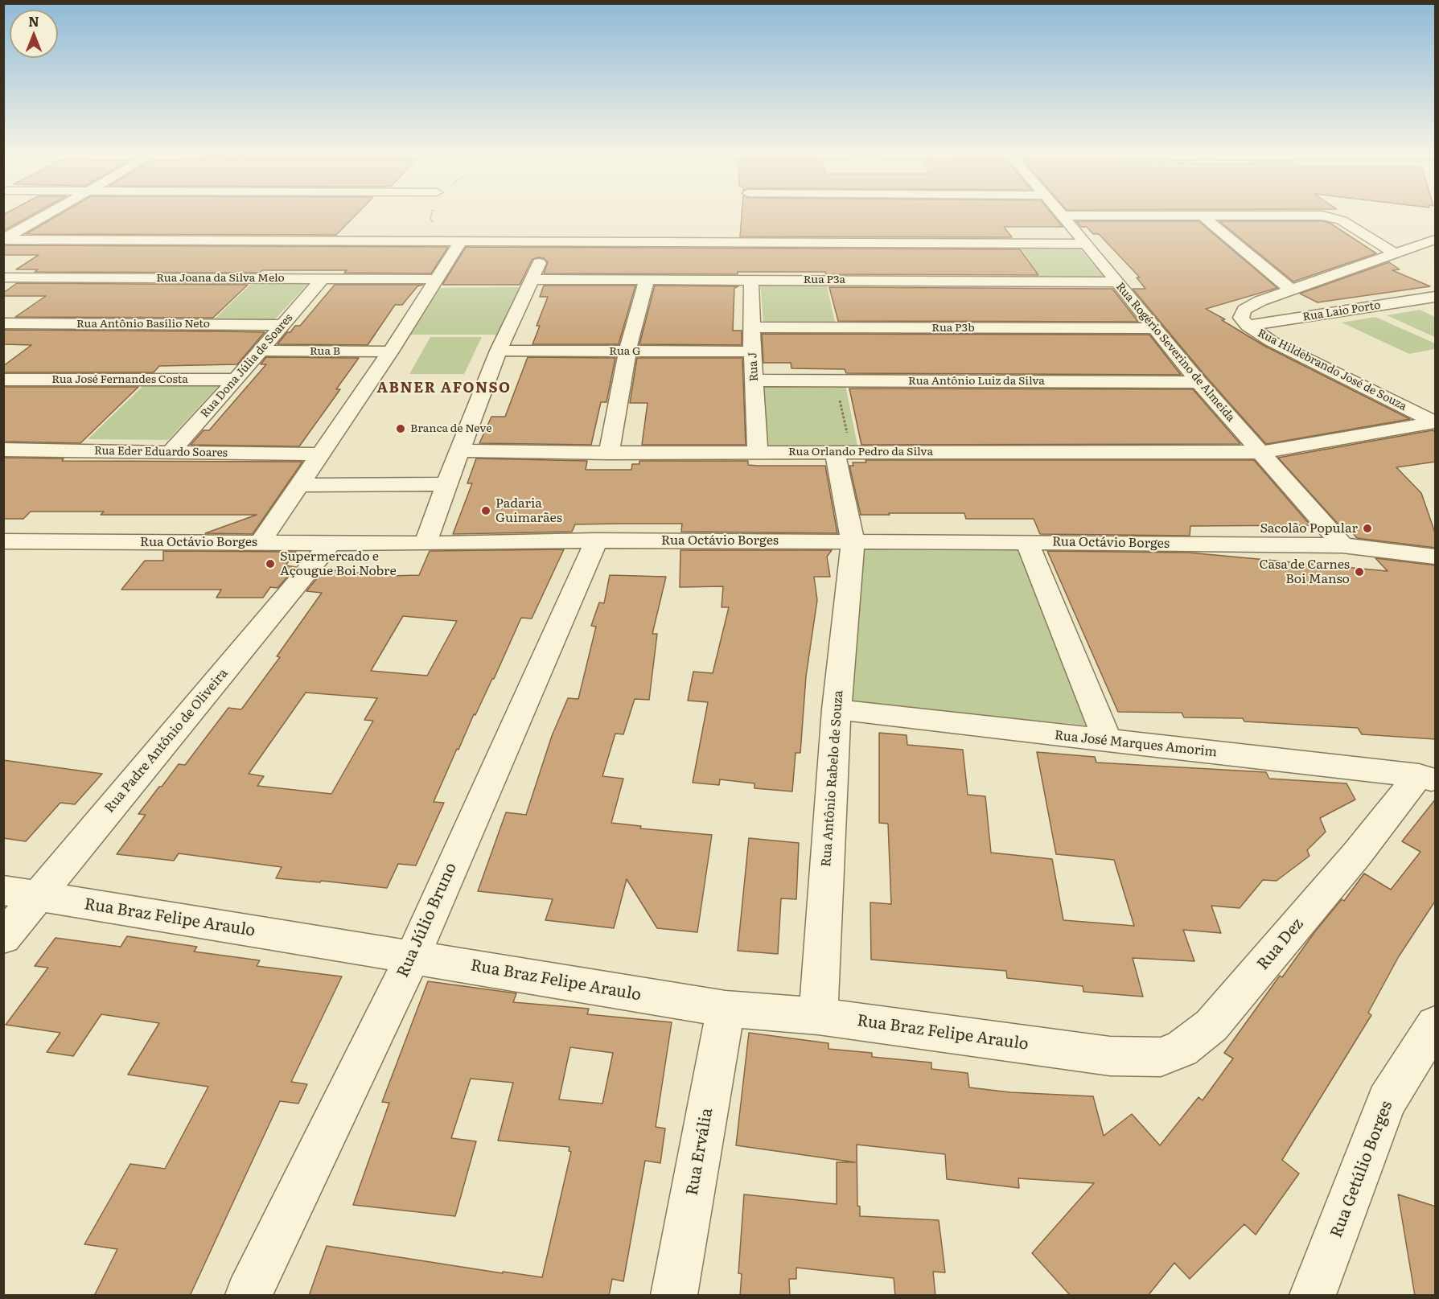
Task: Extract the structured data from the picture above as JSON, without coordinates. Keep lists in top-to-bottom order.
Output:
{
  "streets": {
    "street": [
      "Rua Joana da Silva Melo",
      "Rua P3a",
      "Rua Laio Porto",
      "Rua Antônio Basílio Neto",
      "Rua P3b",
      "Rua B",
      "Rua G",
      "Rua Rogério Severino de Almeida",
      "Rua Dona Júlia de Soares",
      "Rua J",
      "Rua Hildebrando José de Souza",
      "Rua José Fernandes Costa",
      "Rua Antônio Luiz da Silva",
      "Rua Eder Eduardo Soares",
      "Rua Orlando Pedro da Silva",
      "Rua Octávio Borges",
      "Rua Padre Antônio de Oliveira",
      "Rua José Marques Amorim",
      "Rua Antônio Rabelo de Souza",
      "Rua Braz Felipe Araulo",
      "Rua Júlio Bruno",
      "Rua Dez",
      "Rua Ervália",
      "Rua Getúlio Borges"
    ]
  },
  "crossings": [
    ["Rua Joana da Silva Melo", "Rua Dona Júlia de Soares"],
    ["Rua P3a", "Rua Rogério Severino de Almeida"],
    ["Rua P3a", "Rua J"],
    ["Rua Laio Porto", "Rua Hildebrando José de Souza"],
    ["Rua Antônio Basílio Neto", "Rua Dona Júlia de Soares"],
    ["Rua P3b", "Rua Rogério Severino de Almeida"],
    ["Rua P3b", "Rua J"],
    ["Rua B", "Rua Dona Júlia de Soares"],
    ["Rua G", "Rua J"],
    ["Rua Rogério Severino de Almeida", "Rua Antônio Luiz da Silva"],
    ["Rua Rogério Severino de Almeida", "Rua Orlando Pedro da Silva"],
    ["Rua Rogério Severino de Almeida", "Rua Octávio Borges"],
    ["Rua Dona Júlia de Soares", "Rua José Fernandes Costa"],
    ["Rua Dona Júlia de Soares", "Rua Eder Eduardo Soares"],
    ["Rua J", "Rua Antônio Luiz da Silva"],
    ["Rua J", "Rua Orlando Pedro da Silva"],
    ["Rua Hildebrando José de Souza", "Rua Orlando Pedro da Silva"],
    ["Rua Orlando Pedro da Silva", "Rua Antônio Rabelo de Souza"],
    ["Rua Octávio Borges", "Rua Padre Antônio de Oliveira"],
    ["Rua Octávio Borges", "Rua Antônio Rabelo de Souza"],
    ["Rua Octávio Borges", "Rua Júlio Bruno"],
    ["Rua Padre Antônio de Oliveira", "Rua Braz Felipe Araulo"],
    ["Rua José Marques Amorim", "Rua Antônio Rabelo de Souza"],
    ["Rua José Marques Amorim", "Rua Dez"],
    ["Rua Antônio Rabelo de Souza", "Rua Braz Felipe Araulo"],
    ["Rua Braz Felipe Araulo", "Rua Júlio Bruno"],
    ["Rua Braz Felipe Araulo", "Rua Dez"],
    ["Rua Braz Felipe Araulo", "Rua Ervália"]
  ],
  "districts": ["ABNER AFONSO"],
  "places": [
    "Branca de Neve",
    "Padaria Guimarães",
    "Sacolão Popular",
    "Supermercado e Açougue Boi Nobre",
    "Casa de Carnes Boi Manso"
  ],
  "north": "top"
}
